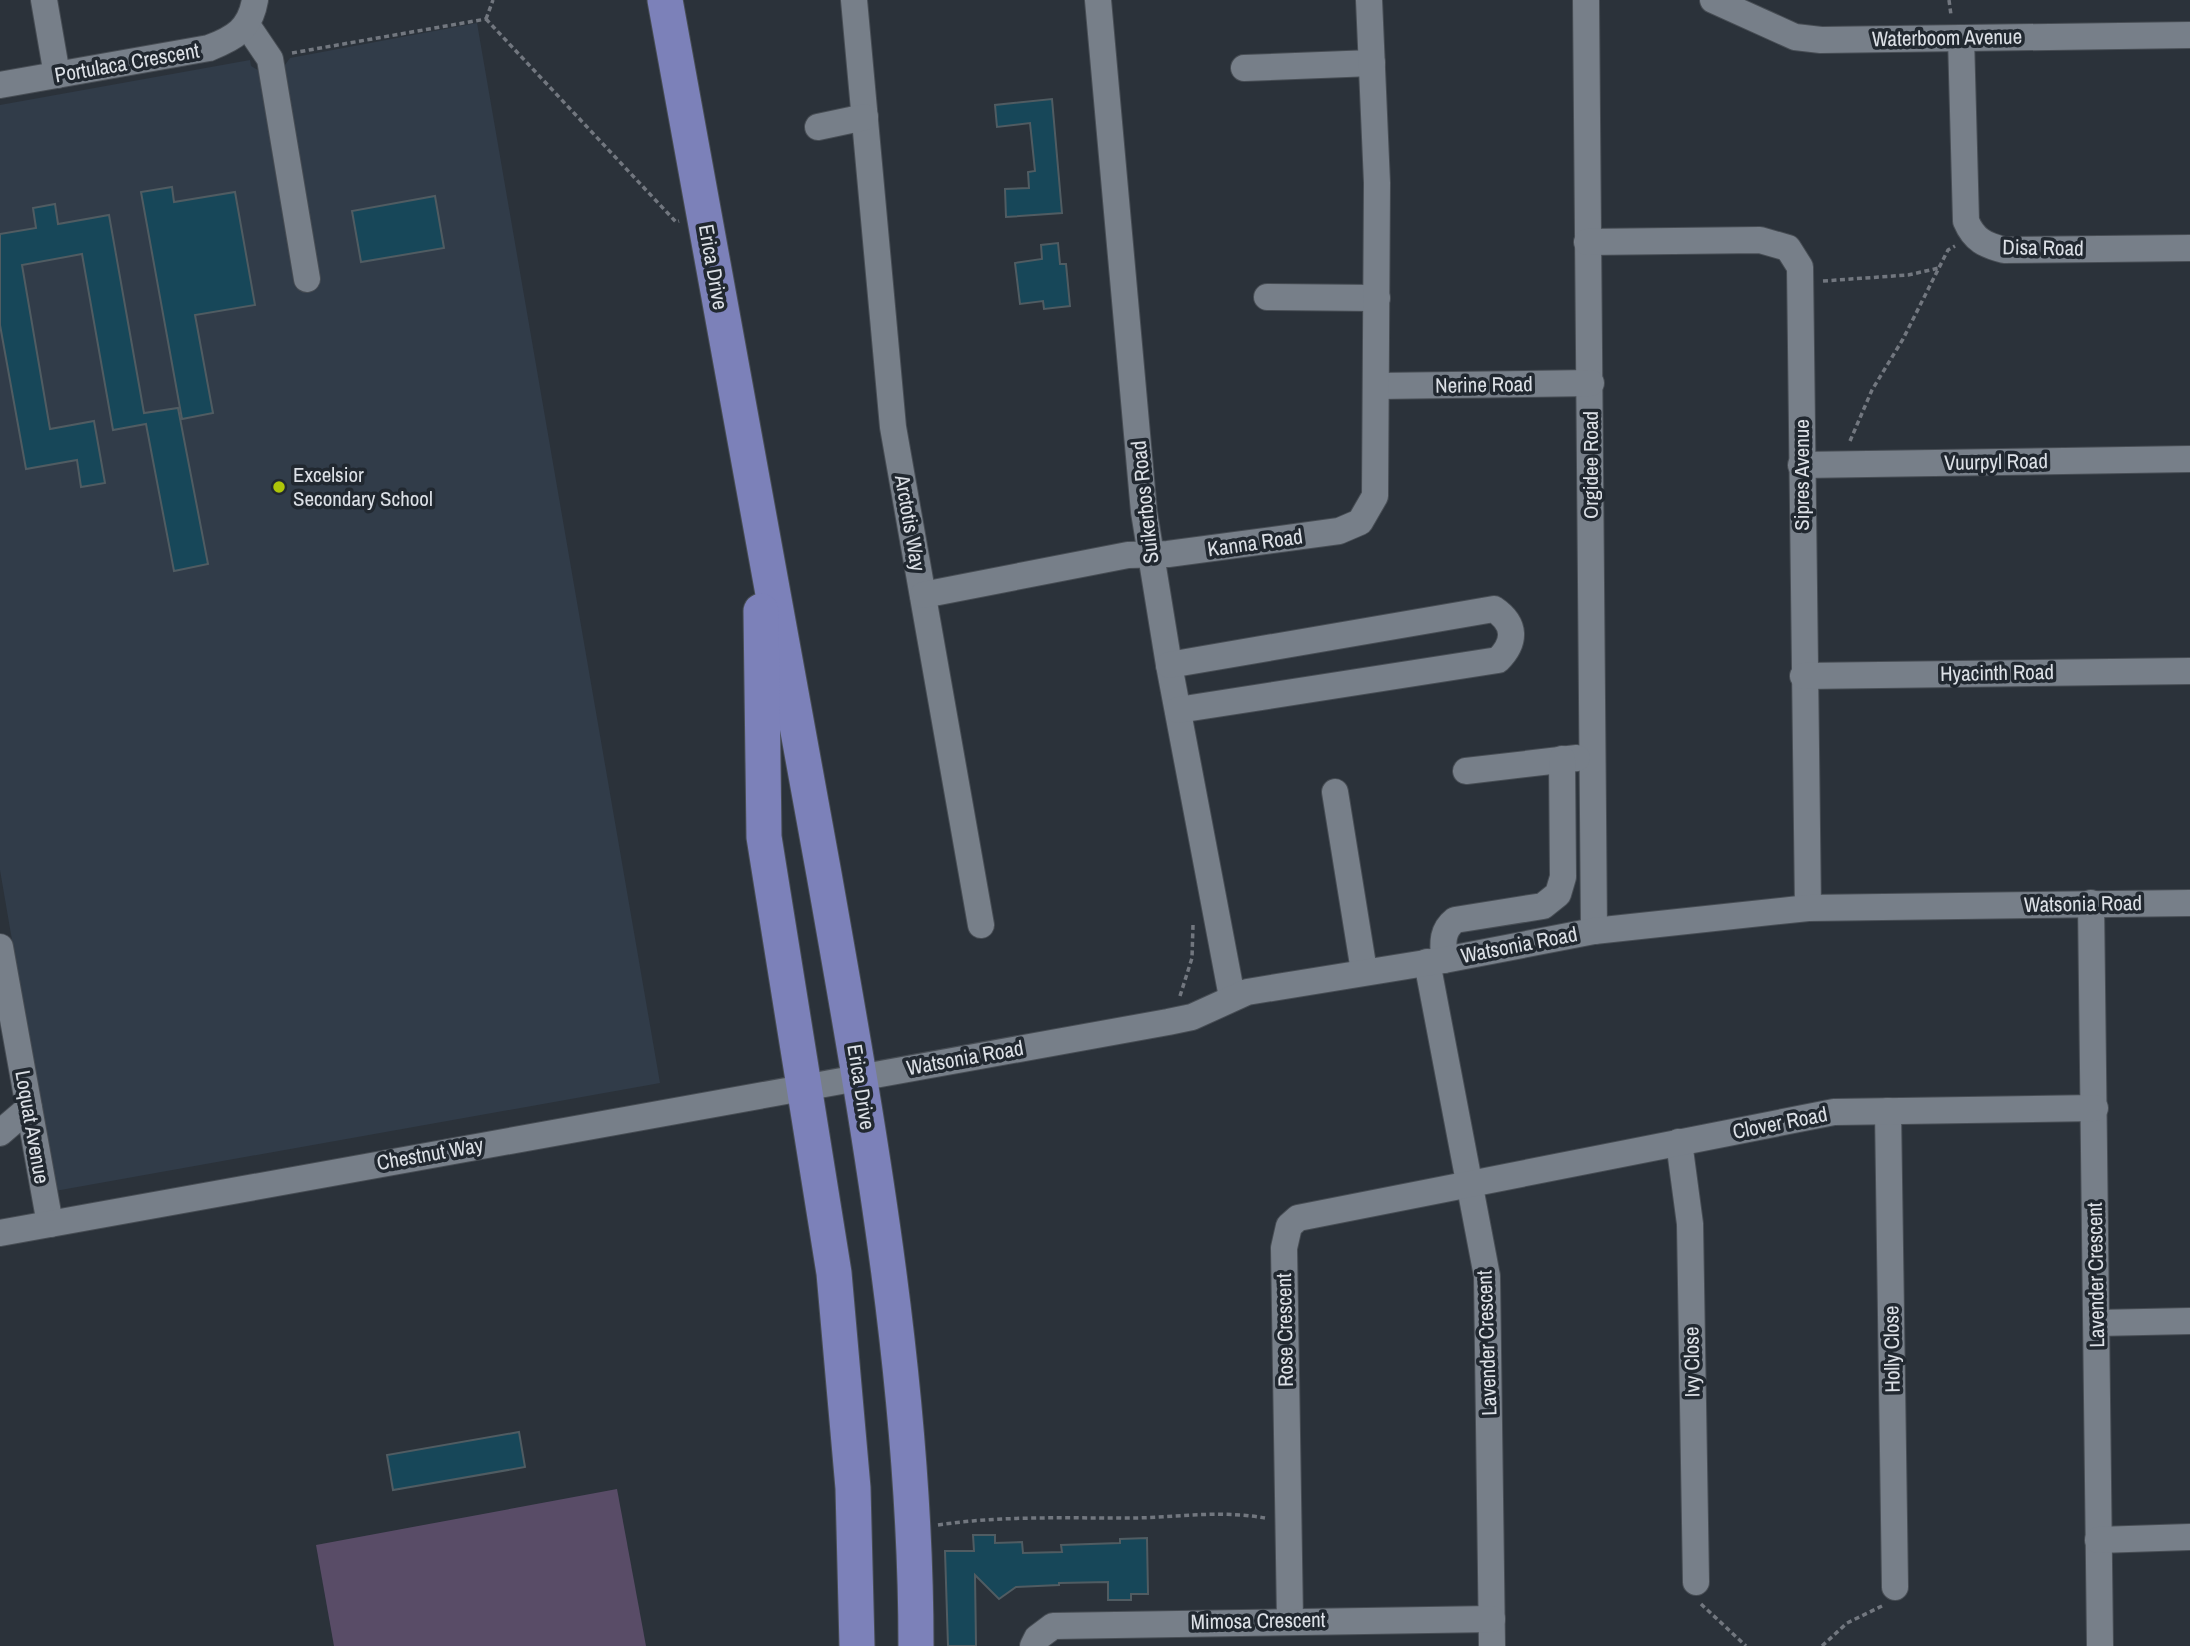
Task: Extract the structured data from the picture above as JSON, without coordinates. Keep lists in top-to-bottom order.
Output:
{
  "streets": {
    "main road": ["Erica Drive"],
    "street": [
      "Waterboom Avenue",
      "Portulaca Crescent",
      "Disa Road",
      "Nerine Road",
      "Vuurpyl Road",
      "Orgidee Road",
      "Sipres Avenue",
      "Suikerbos Road",
      "Arctotis Way",
      "Kanna Road",
      "Hyacinth Road",
      "Watsonia Road",
      "Clover Road",
      "Loquat Avenue",
      "Chestnut Way",
      "Lavender Crescent",
      "Rose Crescent",
      "Holly Close",
      "Ivy Close",
      "Mimosa Crescent"
    ]
  },
  "crossings": [
    ["Waterboom Avenue", "Disa Road"],
    ["Erica Drive", "Watsonia Road"],
    ["Erica Drive", "Chestnut Way"],
    ["Nerine Road", "Orgidee Road"],
    ["Nerine Road", "Kanna Road"],
    ["Vuurpyl Road", "Sipres Avenue"],
    ["Orgidee Road", "Sipres Avenue"],
    ["Orgidee Road", "Watsonia Road"],
    ["Sipres Avenue", "Hyacinth Road"],
    ["Sipres Avenue", "Watsonia Road"],
    ["Suikerbos Road", "Kanna Road"],
    ["Suikerbos Road", "Watsonia Road"],
    ["Arctotis Way", "Kanna Road"],
    ["Watsonia Road", "Chestnut Way"],
    ["Watsonia Road", "Lavender Crescent"],
    ["Clover Road", "Lavender Crescent"],
    ["Clover Road", "Rose Crescent"],
    ["Clover Road", "Holly Close"],
    ["Clover Road", "Ivy Close"],
    ["Loquat Avenue", "Chestnut Way"],
    ["Lavender Crescent", "Rose Crescent"],
    ["Lavender Crescent", "Mimosa Crescent"],
    ["Rose Crescent", "Mimosa Crescent"]
  ],
  "places": ["Excelsior Secondary School"]
}
